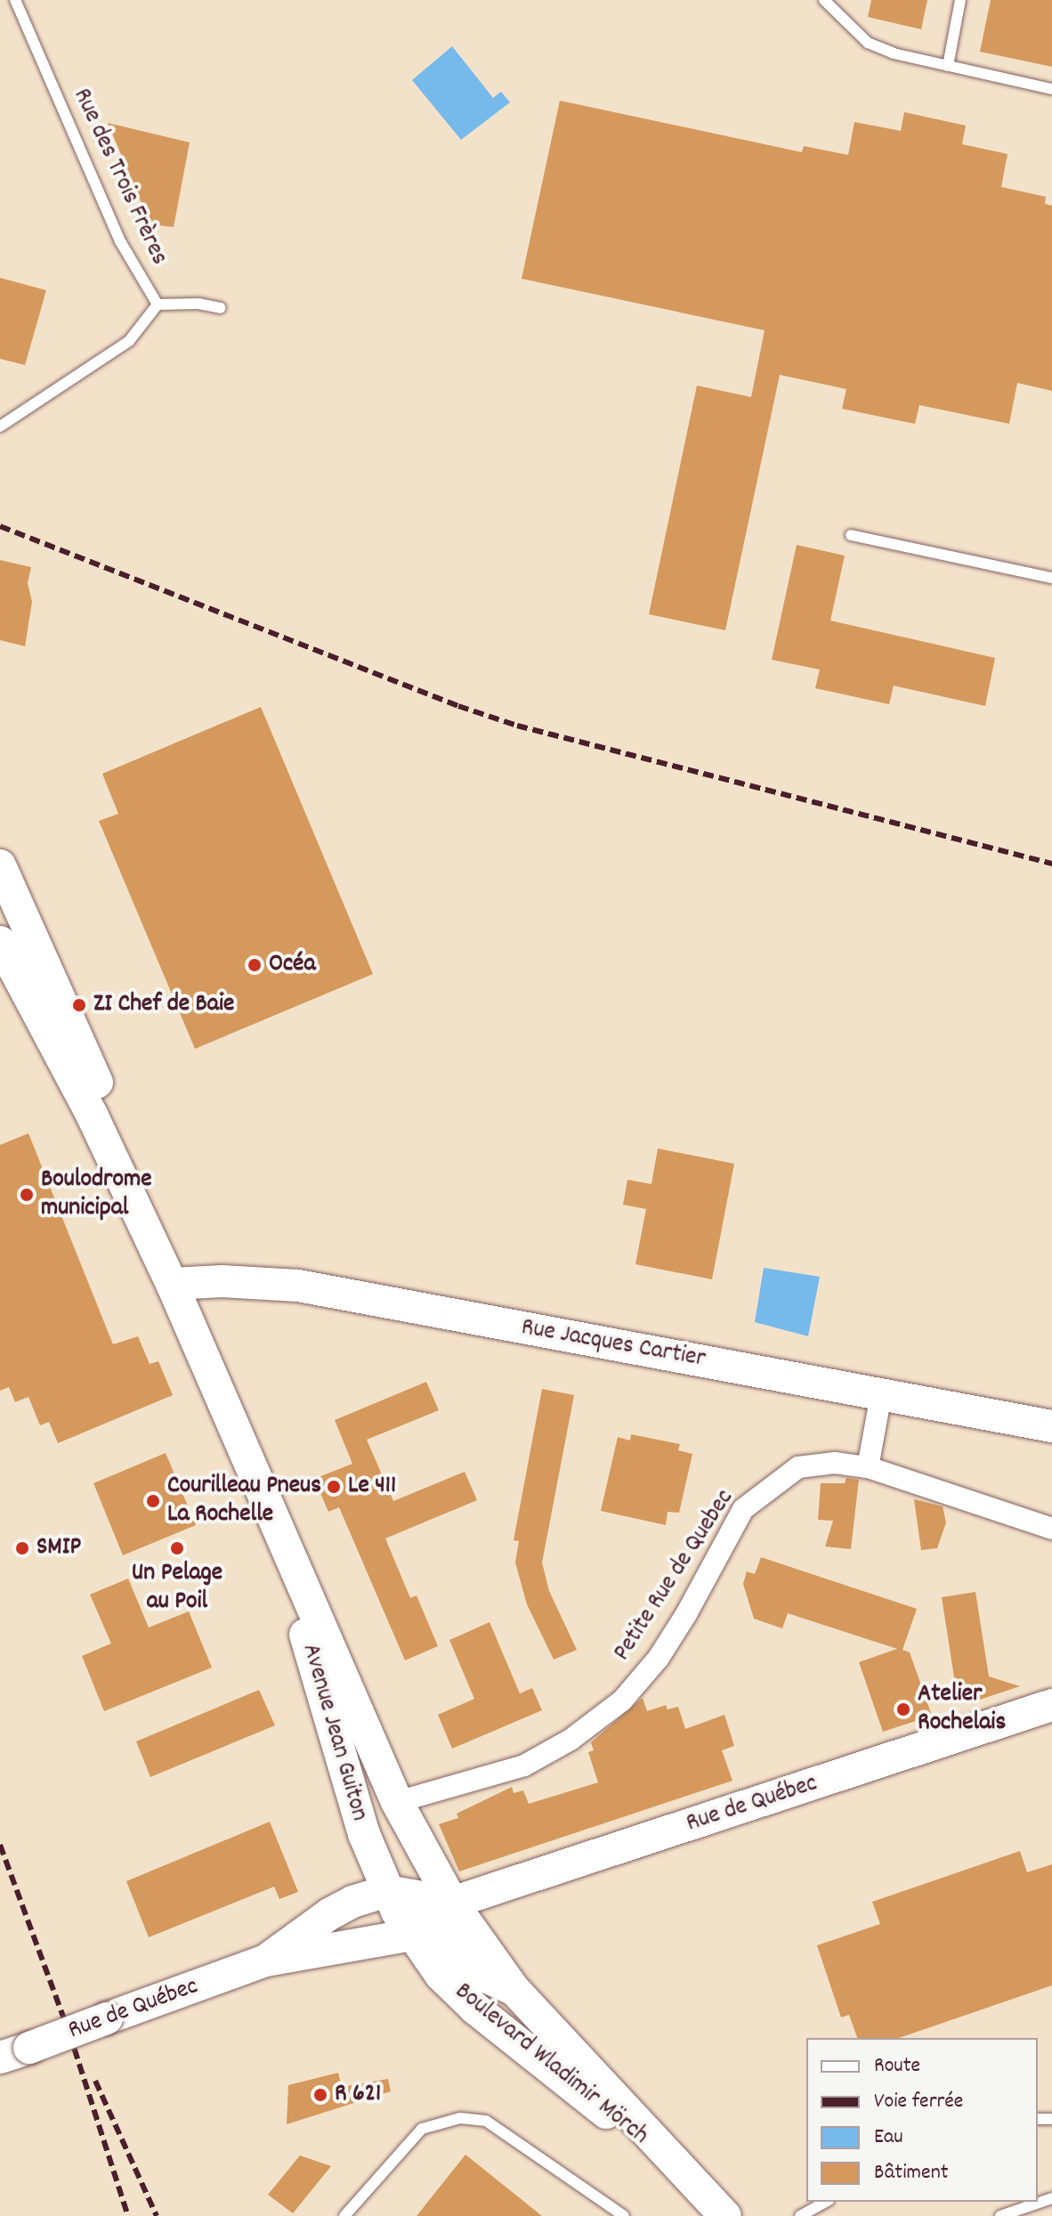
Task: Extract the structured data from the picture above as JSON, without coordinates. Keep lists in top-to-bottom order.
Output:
{
  "streets": {
    "street": [
      "Rue Jacques Cartier",
      "Petite Rue de Quebec",
      "Avenue Jean Guiton",
      "Rue de Québec",
      "Boulevard Wladimir Mörch"
    ],
    "lane": ["Rue des Trois Frères"]
  },
  "crossings": [
    ["Rue Jacques Cartier", "Avenue Jean Guiton"],
    ["Petite Rue de Quebec", "Avenue Jean Guiton"],
    ["Avenue Jean Guiton", "Rue de Québec"],
    ["Avenue Jean Guiton", "Boulevard Wladimir Mörch"],
    ["Rue de Québec", "Boulevard Wladimir Mörch"]
  ],
  "places": [
    "Océa",
    "ZI Chef de Baie",
    "Boulodrome municipal",
    "Le 411",
    "Courilleau Pneus La Rochelle",
    "SMIP",
    "Un Pelage au Poil",
    "Atelier Rochelais",
    "R 621"
  ],
  "legend": [
    "Route",
    "Voie ferrée",
    "Eau",
    "Bâtiment"
  ]
}
